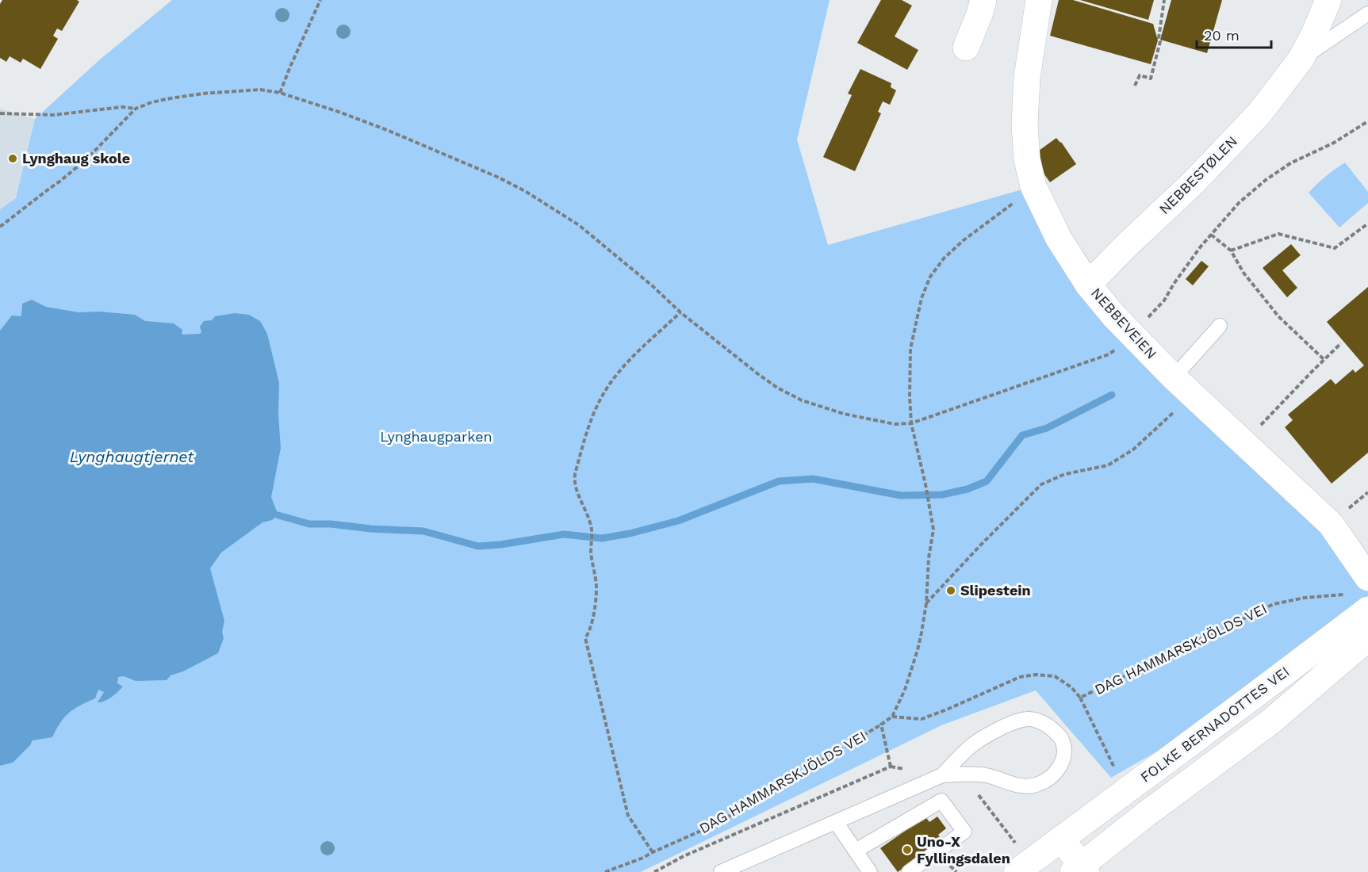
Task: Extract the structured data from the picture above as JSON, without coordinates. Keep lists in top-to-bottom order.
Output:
{
  "streets": {
    "street": ["NEBBESTØLEN", "NEBBEVEIEN", "FOLKE BERNADOTTES VEI"],
    "path": ["DAG HAMMARSKJÖLDS VEI"]
  },
  "crossings": [
    ["NEBBESTØLEN", "NEBBEVEIEN"],
    ["NEBBEVEIEN", "DAG HAMMARSKJÖLDS VEI"]
  ],
  "water": ["Lynghaugtjernet"],
  "parks": ["Lynghaugparken"],
  "places": ["Lynghaug skole", "Slipestein", "Uno-X Fyllingsdalen"],
  "scale_bar": "20 m"
}
